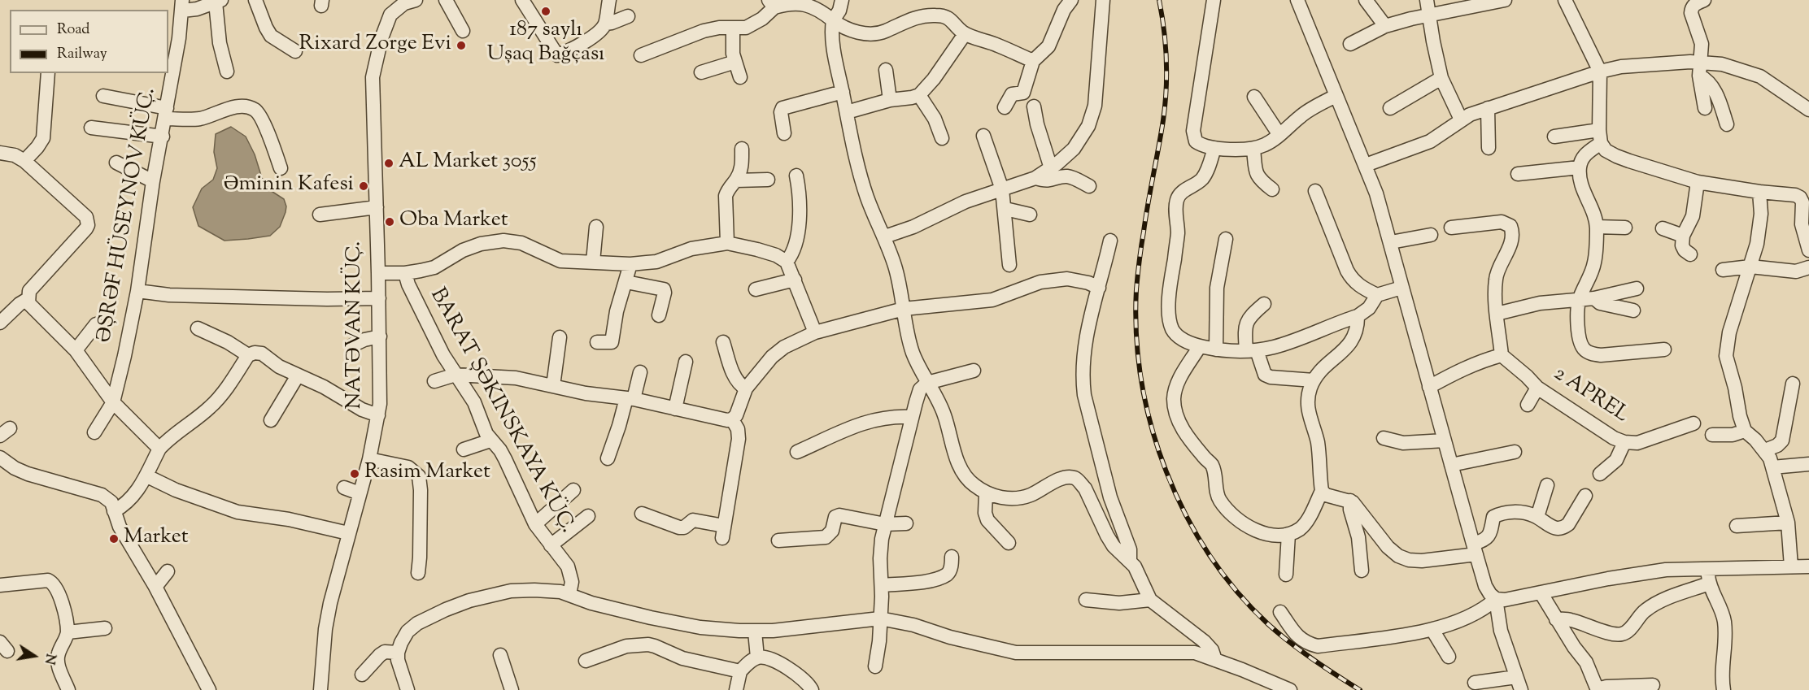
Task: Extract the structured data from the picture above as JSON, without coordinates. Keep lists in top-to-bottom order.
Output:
{
  "streets": {
    "street": [
      "ƏŞRƏF HÜSEYNOV KÜÇ.",
      "NATƏVAN KÜÇ.",
      "2 APREL",
      "BARAT ŞƏKINSKAYA KÜÇ."
    ]
  },
  "places": [
    "187 saylı Uşaq Bağçası",
    "Rixard Zorge Evi",
    "AL Market 3055",
    "Əminin Kafesi",
    "Oba Market",
    "Rasim Market",
    "Market"
  ],
  "legend": ["Road", "Railway"],
  "north": "right"
}
